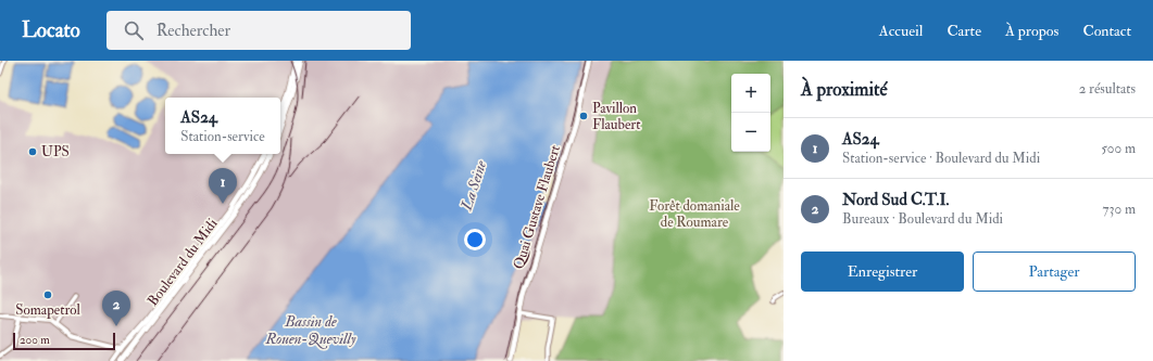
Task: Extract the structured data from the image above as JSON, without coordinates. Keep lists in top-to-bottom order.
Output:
{
  "streets": {
    "main road": ["Quai Gustave Flaubert", "Boulevard du Midi"]
  },
  "water": ["La Seine", "Bassin de Rouen-Quevilly"],
  "parks": ["Forêt domaniale de Roumare"],
  "places": ["Pavillon Flaubert", "UPS", "Somapetrol"],
  "scale_bar": "200 m",
  "page": {
    "header": "Locato",
    "search": "Rechercher",
    "nav": [
      "Accueil",
      "Carte",
      "À propos",
      "Contact"
    ],
    "heading": ["À proximité", "2 résultats"],
    "map_buttons": ["+", "−"],
    "popup": ["AS24", "Station-service"],
    "list": [
      {
        "mark": "1",
        "name": "AS24",
        "note": "Station-service · Boulevard du Midi",
        "value": "500 m"
      },
      {
        "mark": "2",
        "name": "Nord Sud C.T.I.",
        "note": "Bureaux · Boulevard du Midi",
        "value": "730 m"
      }
    ],
    "pins": ["1", "2"],
    "buttons": ["Enregistrer", "Partager"],
    "scale": "200 m"
  }
}
